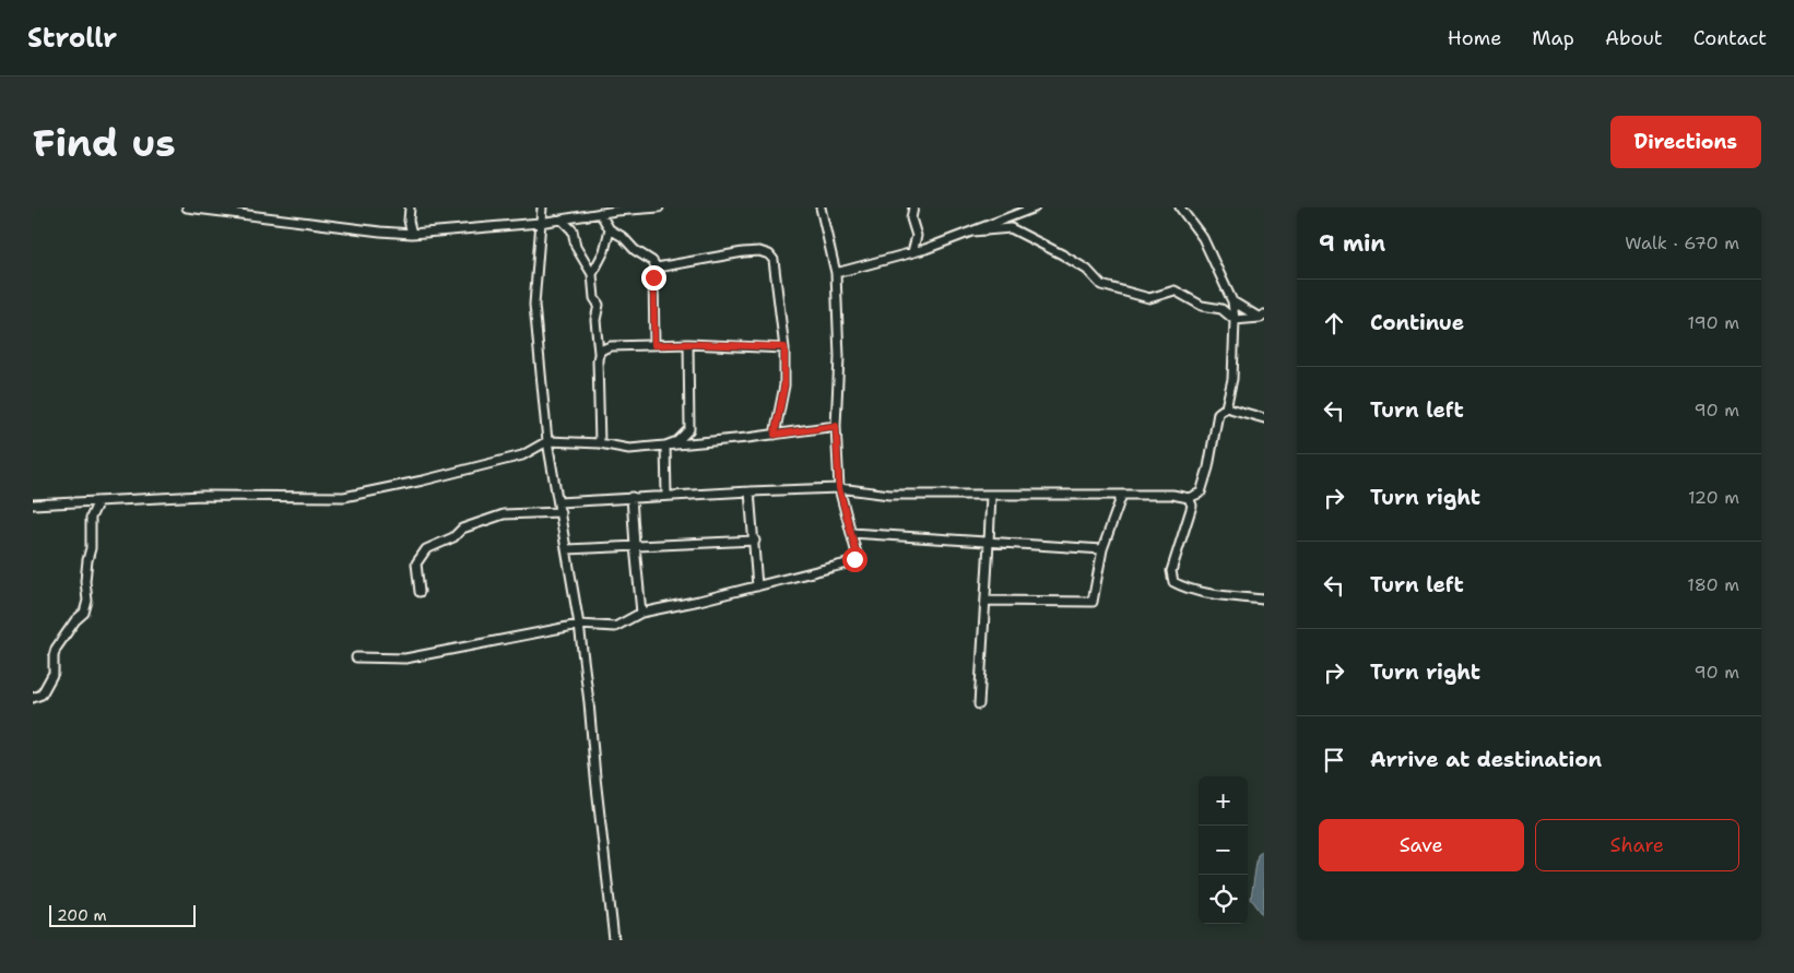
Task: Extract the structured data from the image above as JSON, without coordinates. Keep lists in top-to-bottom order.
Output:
{
  "scale_bar": "200 m",
  "page": {
    "header": "Strollr",
    "nav": [
      "Home",
      "Map",
      "About",
      "Contact"
    ],
    "buttons": [
      "Directions",
      ["Save", "Share"]
    ],
    "title": "Find us",
    "heading": ["9 min", "Walk · 670 m"],
    "list": [
      ["Continue", "190 m"],
      ["Turn left", "90 m"],
      ["Turn right", "120 m"],
      ["Turn left", "180 m"],
      ["Turn right", "90 m"],
      "Arrive at destination"
    ],
    "map_buttons": ["+", "−"],
    "scale": "200 m"
  }
}
